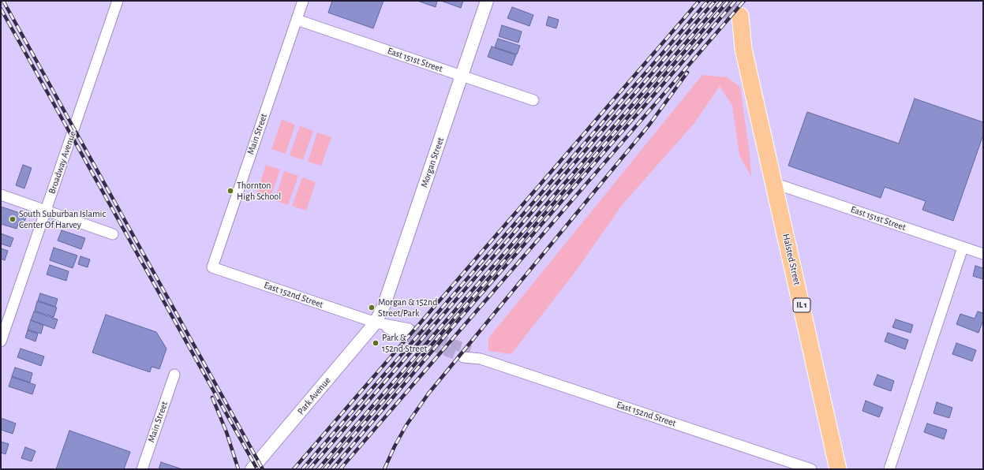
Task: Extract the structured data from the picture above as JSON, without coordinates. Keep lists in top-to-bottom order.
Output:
{
  "streets": {
    "main road": ["Halsted Street", "IL 1"],
    "street": [
      "East 151st Street",
      "Main Street",
      "Broadway Avenue",
      "Morgan Street",
      "East 152nd Street",
      "Park Avenue"
    ]
  },
  "crossings": [
    ["East 151st Street", "Main Street"],
    ["East 151st Street", "Morgan Street"],
    ["East 151st Street", "Halsted Street"],
    ["Main Street", "East 152nd Street"],
    ["Morgan Street", "East 152nd Street"],
    ["Morgan Street", "Park Avenue"],
    ["East 152nd Street", "Park Avenue"]
  ],
  "places": [
    "Thornton High School",
    "South Suburban Islamic Center Of Harvey",
    "Morgan & 152nd Street/Park",
    "Park & 152nd Street"
  ]
}
